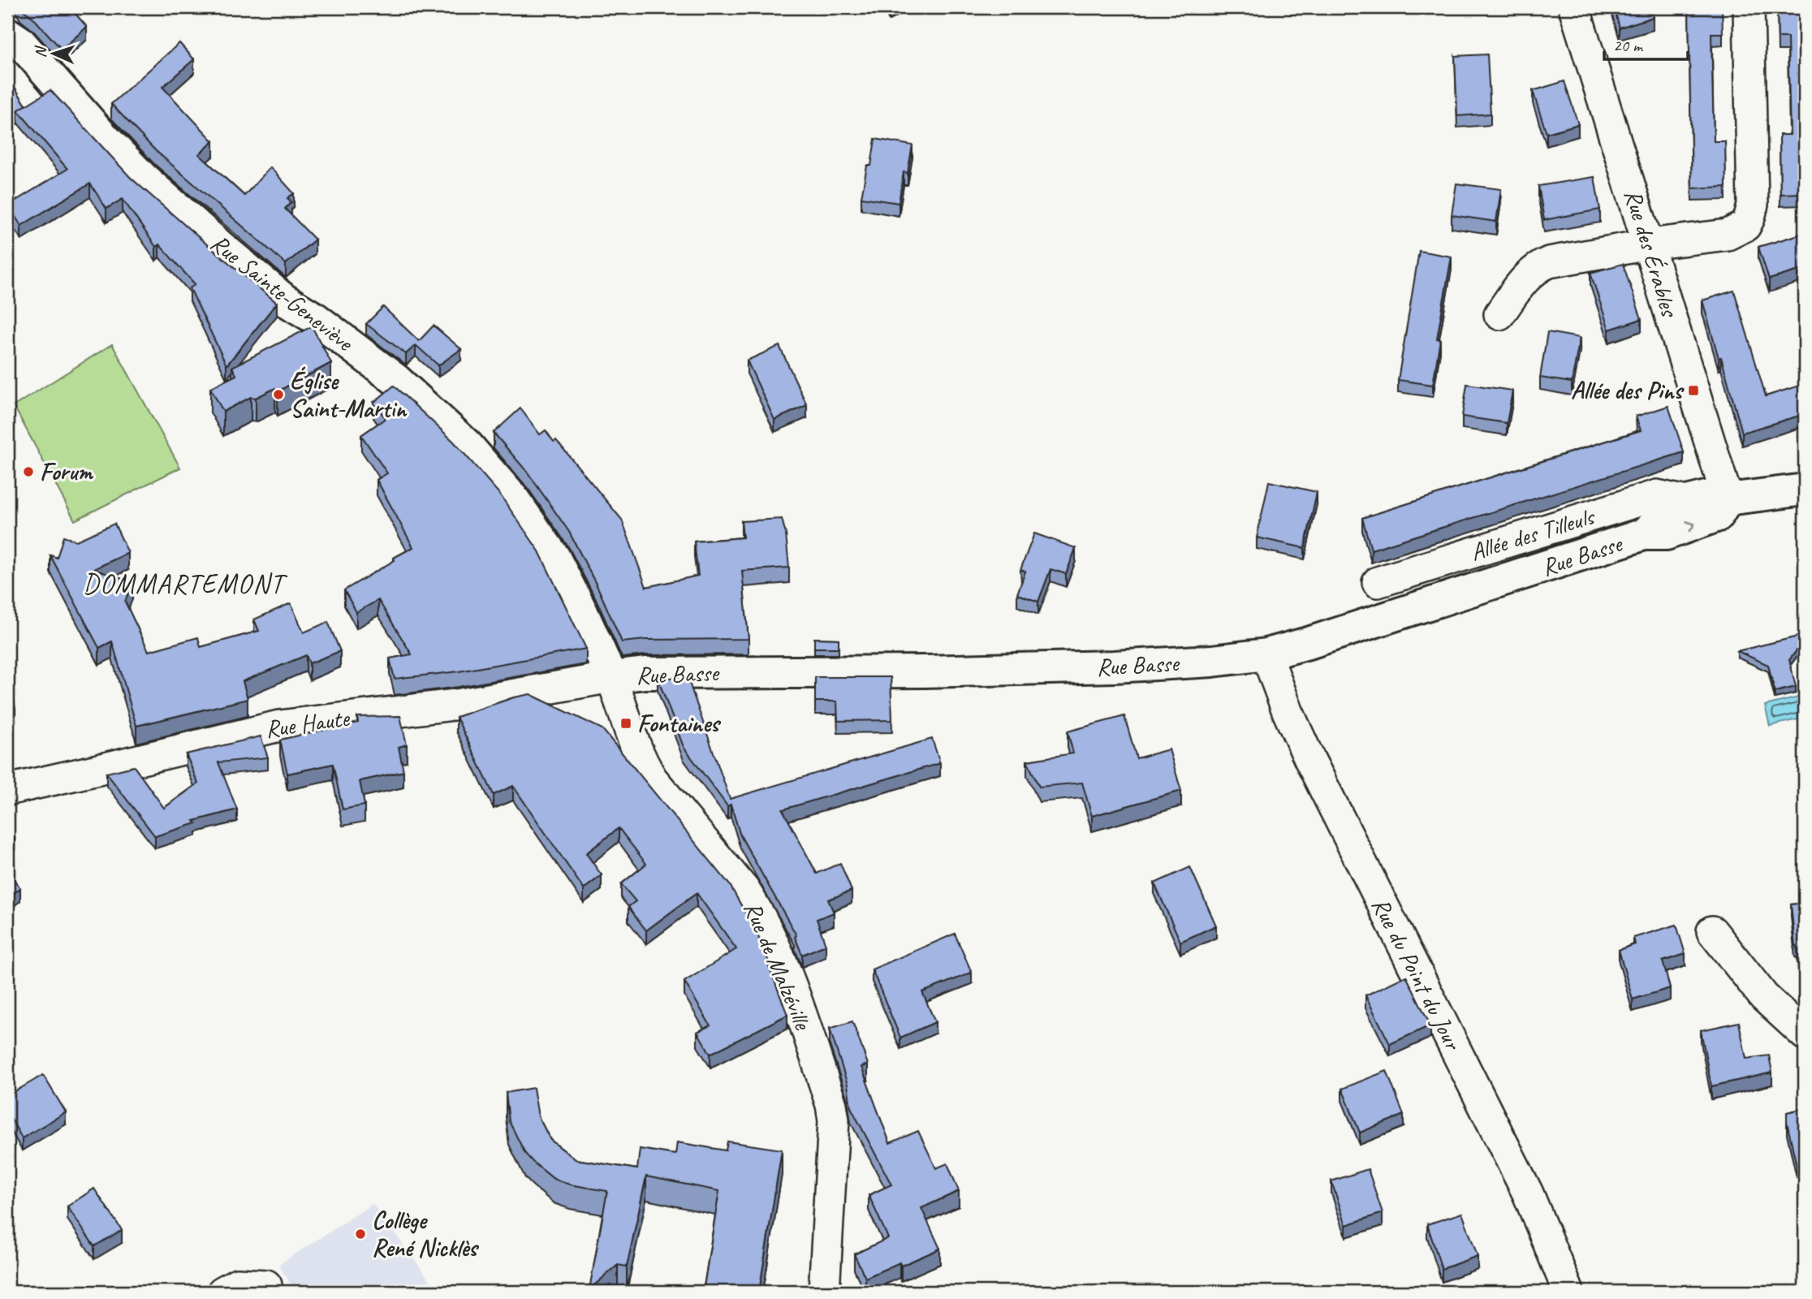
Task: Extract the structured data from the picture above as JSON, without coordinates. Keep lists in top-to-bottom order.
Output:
{
  "streets": {
    "street": [
      "Rue des Érables",
      "Rue Sainte-Geneviève",
      "Allée des Tilleuls",
      "Rue Basse",
      "Rue Haute",
      "Rue de Malzéville",
      "Rue du Point du Jour"
    ]
  },
  "crossings": [
    ["Rue des Érables", "Rue Basse"],
    ["Rue Sainte-Geneviève", "Rue Basse"],
    ["Rue Sainte-Geneviève", "Rue Haute"],
    ["Rue Sainte-Geneviève", "Rue de Malzéville"],
    ["Allée des Tilleuls", "Rue Basse"],
    ["Rue Basse", "Rue Haute"],
    ["Rue Basse", "Rue de Malzéville"],
    ["Rue Basse", "Rue du Point du Jour"],
    ["Rue Haute", "Rue de Malzéville"]
  ],
  "districts": ["DOMMARTEMONT"],
  "places": {
    "transit": ["Allée des Pins", "Fontaines"],
    "other": ["Église Saint-Martin", "Forum", "Collège René Nicklès"]
  },
  "scale_bar": "20 m",
  "north": "left"
}
